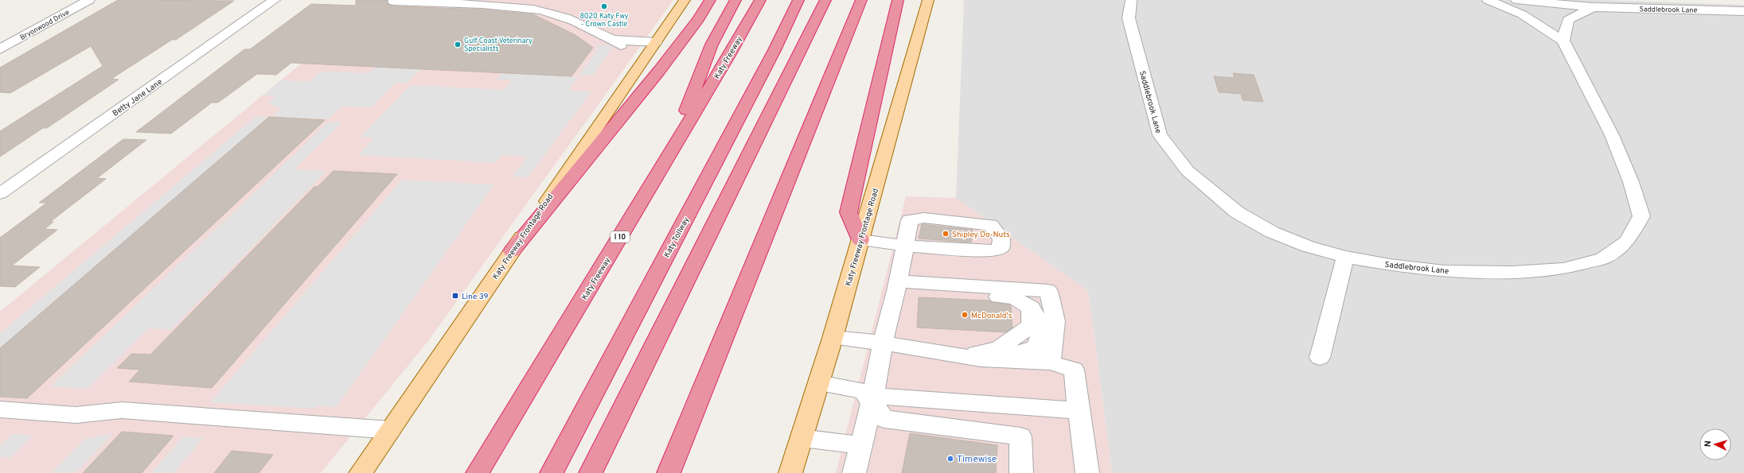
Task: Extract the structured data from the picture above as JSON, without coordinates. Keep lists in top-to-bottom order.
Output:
{
  "streets": {
    "highway": ["Katy Freeway", "I 10", "Katy Tollway"],
    "main road": ["Katy Freeway Frontage Road"],
    "street": ["Saddlebrook Lane", "Bryonwood Drive", "Betty Jane Lane"]
  },
  "places": {
    "other": [
      "8020 Katy Fwy - Crown Castle",
      "Gulf Coast Veterinary Specialists",
      "Shipley Do-Nuts",
      "McDonald's",
      "Timewise"
    ],
    "transit": ["Line 39"]
  },
  "north": "left"
}
